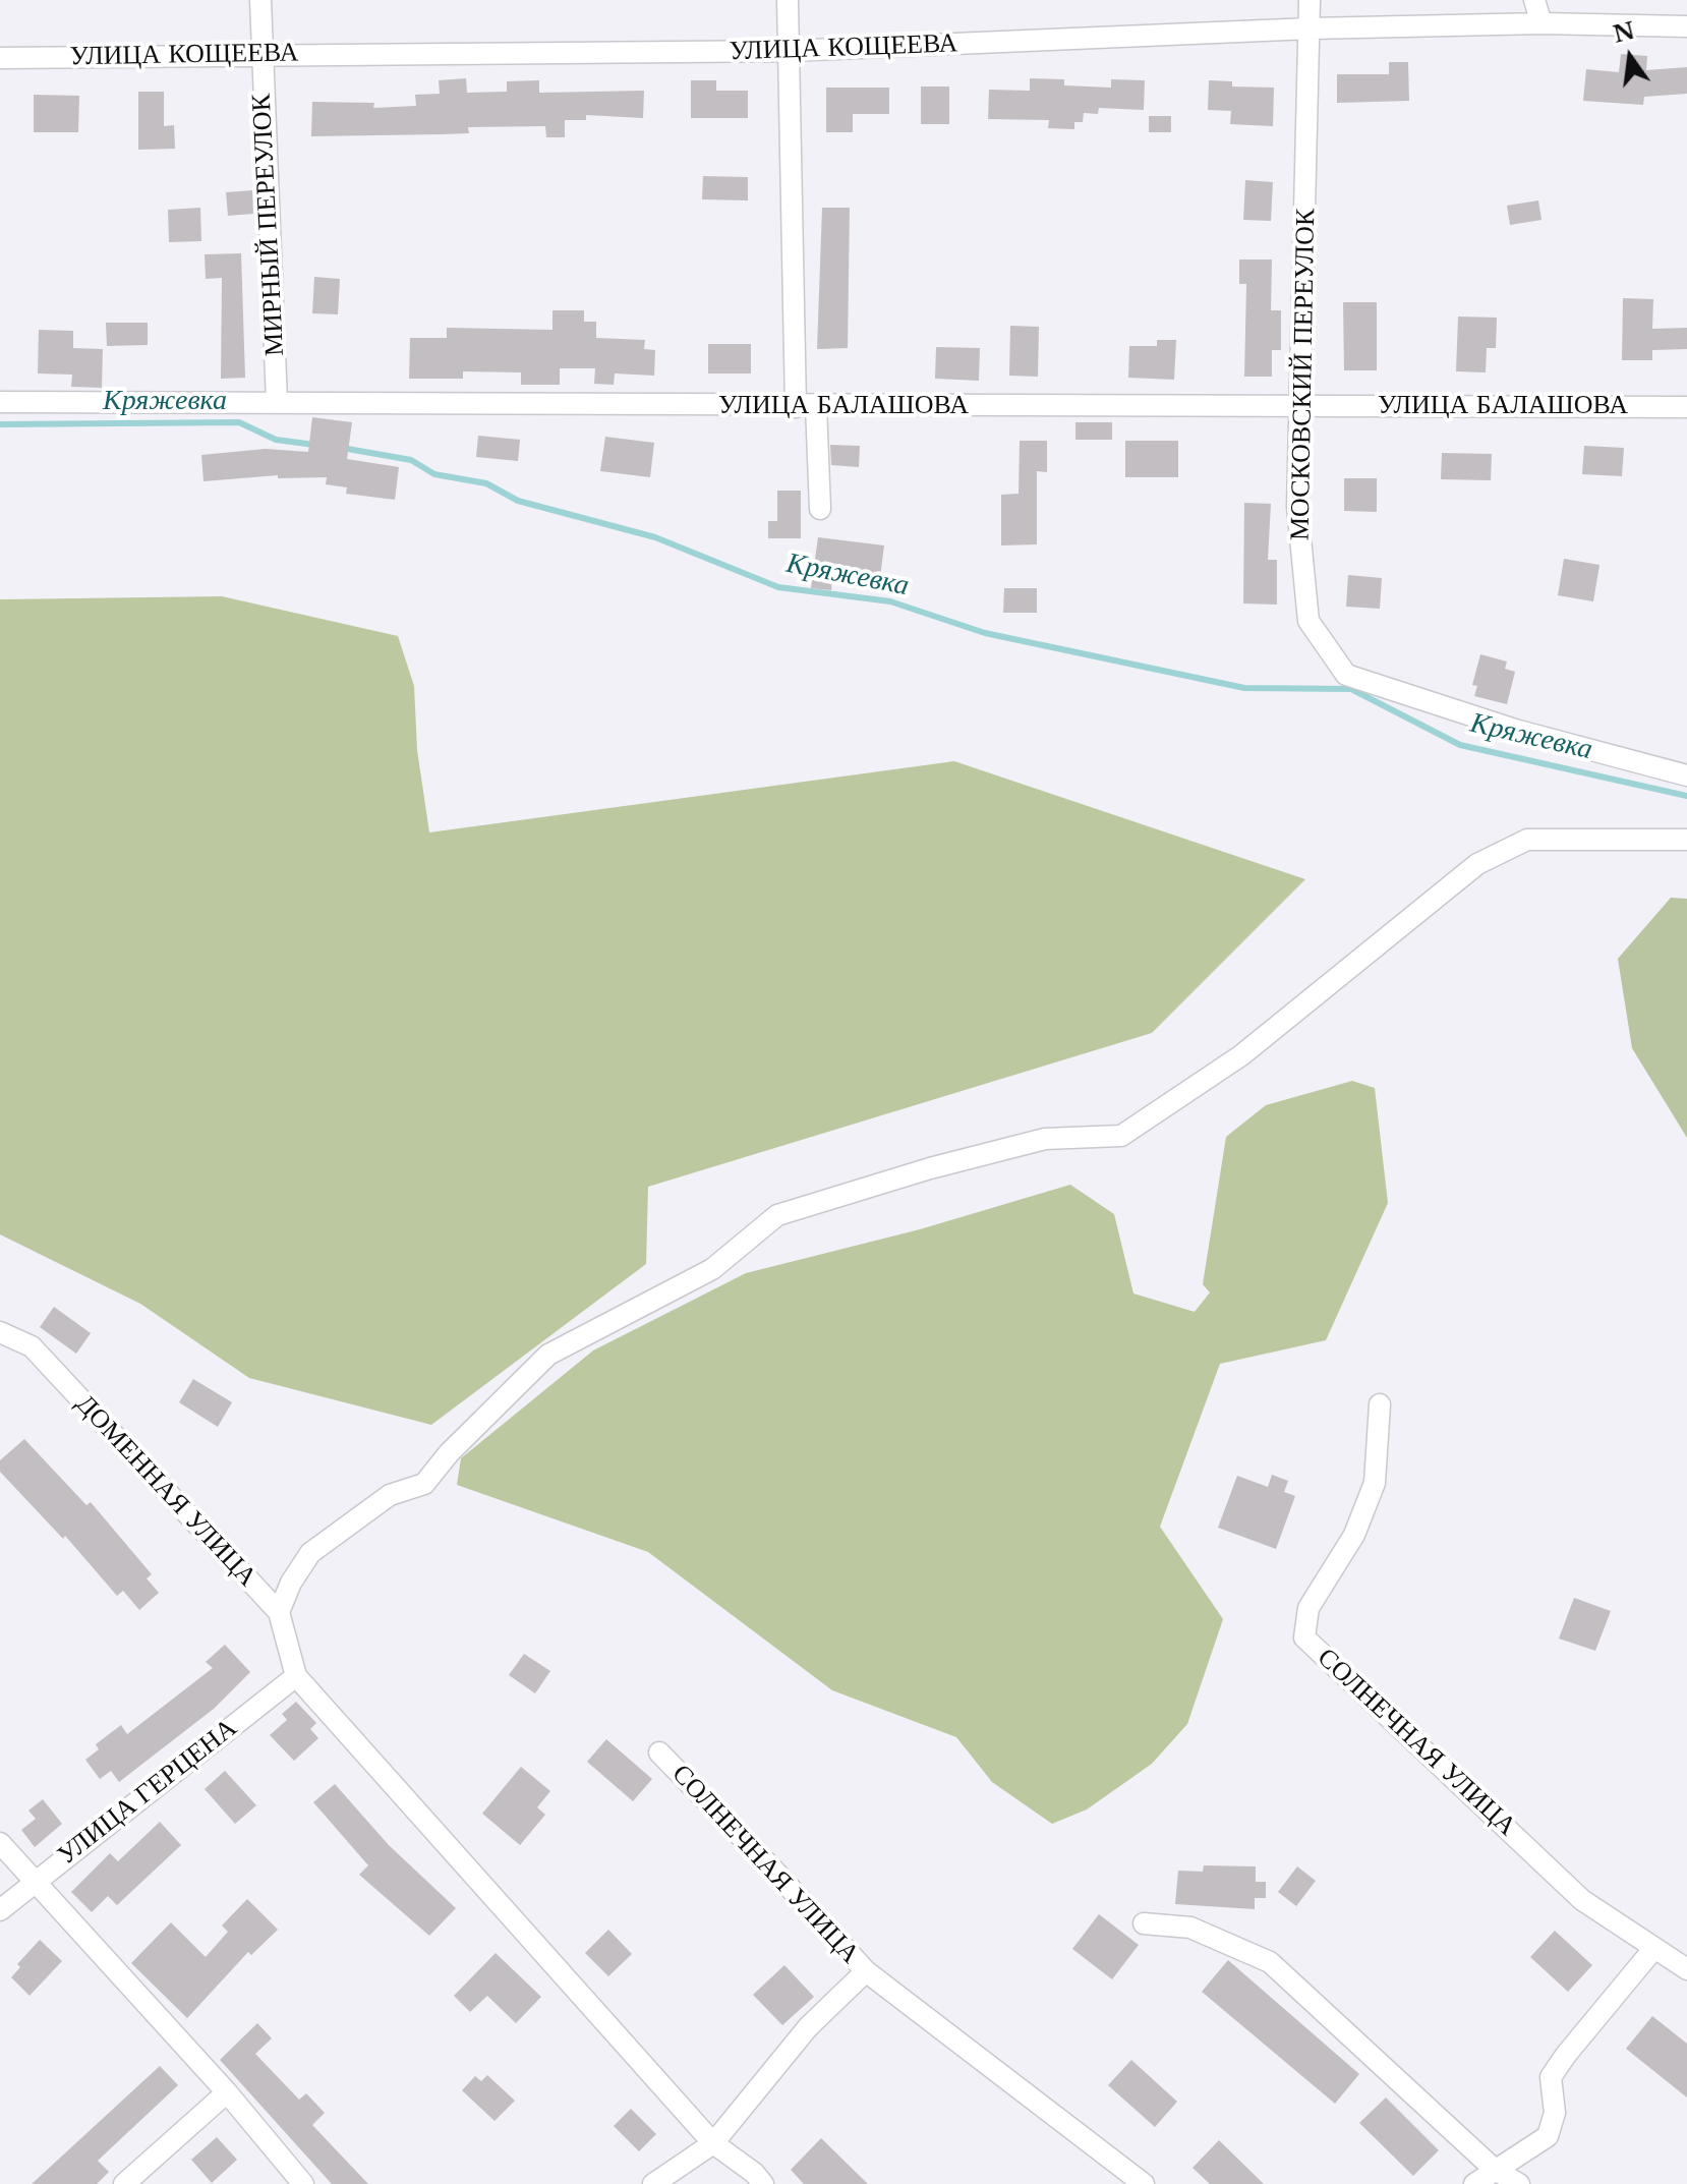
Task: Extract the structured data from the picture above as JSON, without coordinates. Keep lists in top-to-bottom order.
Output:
{
  "streets": {
    "street": [
      "УЛИЦА КОЩЕЕВА",
      "МИРНЫЙ ПЕРЕУЛОК",
      "МОСКОВСКИЙ ПЕРЕУЛОК",
      "УЛИЦА БАЛАШОВА",
      "ДОМЕННАЯ УЛИЦА",
      "СОЛНЕЧНАЯ УЛИЦА",
      "УЛИЦА ГЕРЦЕНА"
    ]
  },
  "crossings": [
    ["УЛИЦА КОЩЕЕВА", "МИРНЫЙ ПЕРЕУЛОК"],
    ["УЛИЦА КОЩЕЕВА", "МОСКОВСКИЙ ПЕРЕУЛОК"],
    ["МИРНЫЙ ПЕРЕУЛОК", "УЛИЦА БАЛАШОВА"],
    ["МОСКОВСКИЙ ПЕРЕУЛОК", "УЛИЦА БАЛАШОВА"],
    ["ДОМЕННАЯ УЛИЦА", "УЛИЦА ГЕРЦЕНА"]
  ],
  "water": ["Кряжевка"],
  "north": "top"
}
